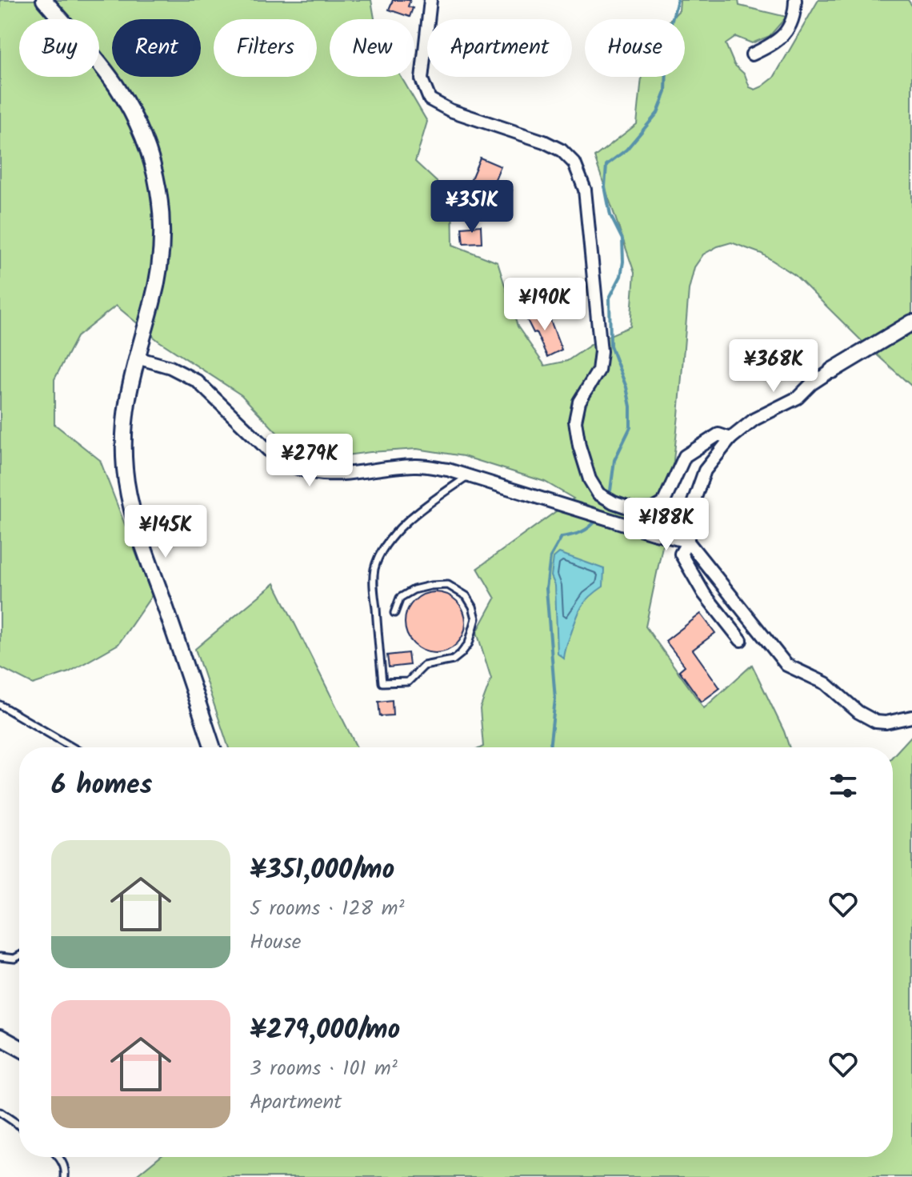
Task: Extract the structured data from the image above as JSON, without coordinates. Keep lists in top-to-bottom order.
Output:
{
  "page": {
    "chip": [
      "Buy",
      "Rent",
      "Filters",
      "New",
      "Apartment",
      "House"
    ],
    "price": [
      "¥351K",
      "¥190K",
      "¥368K",
      "¥279K",
      "¥188K",
      "¥145K"
    ],
    "heading": "6 homes",
    "list": [
      {
        "name": "¥351,000/mo",
        "note": "5 rooms · 128 m² · House"
      },
      {
        "name": "¥279,000/mo",
        "note": "3 rooms · 101 m² · Apartment"
      }
    ]
  }
}
